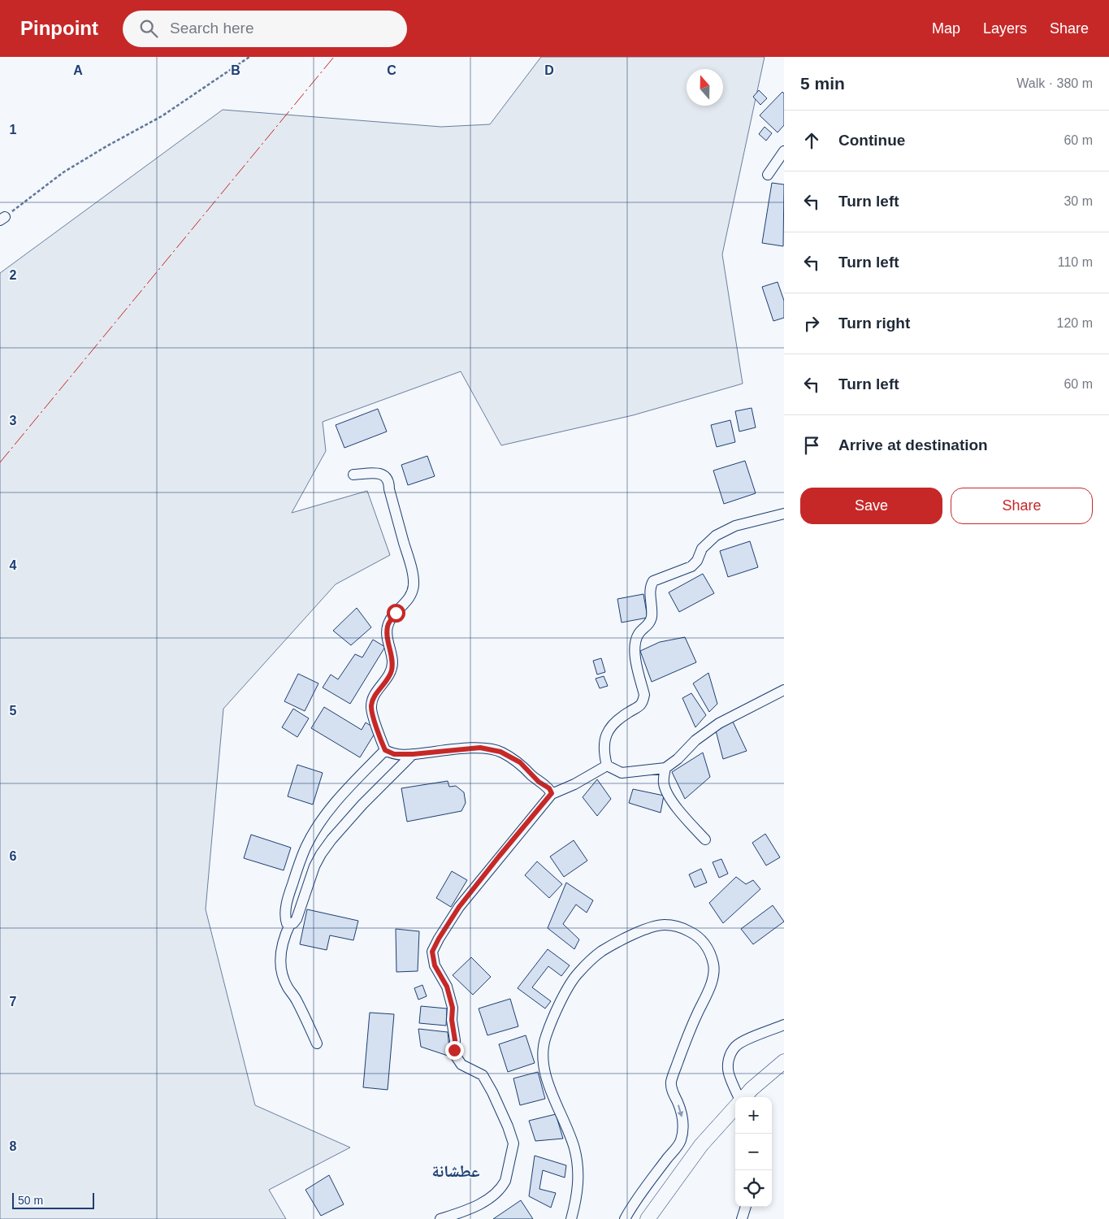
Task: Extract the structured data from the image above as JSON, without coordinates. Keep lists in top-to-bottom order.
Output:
{
  "districts": ["عطشانة"],
  "scale_bar": "50 m",
  "north": "top",
  "page": {
    "header": "Pinpoint",
    "search": "Search here",
    "nav": ["Map", "Layers", "Share"],
    "heading": ["5 min", "Walk · 380 m"],
    "list": [
      ["Continue", "60 m"],
      ["Turn left", "30 m"],
      ["Turn left", "110 m"],
      ["Turn right", "120 m"],
      ["Turn left", "60 m"],
      "Arrive at destination"
    ],
    "buttons": ["Save", "Share"],
    "map_buttons": ["+", "−"],
    "scale": "50 m"
  },
  "grid": {
    "columns": [
      "A",
      "B",
      "C",
      "D"
    ],
    "rows": [
      "1",
      "2",
      "3",
      "4",
      "5",
      "6",
      "7",
      "8"
    ]
  }
}
